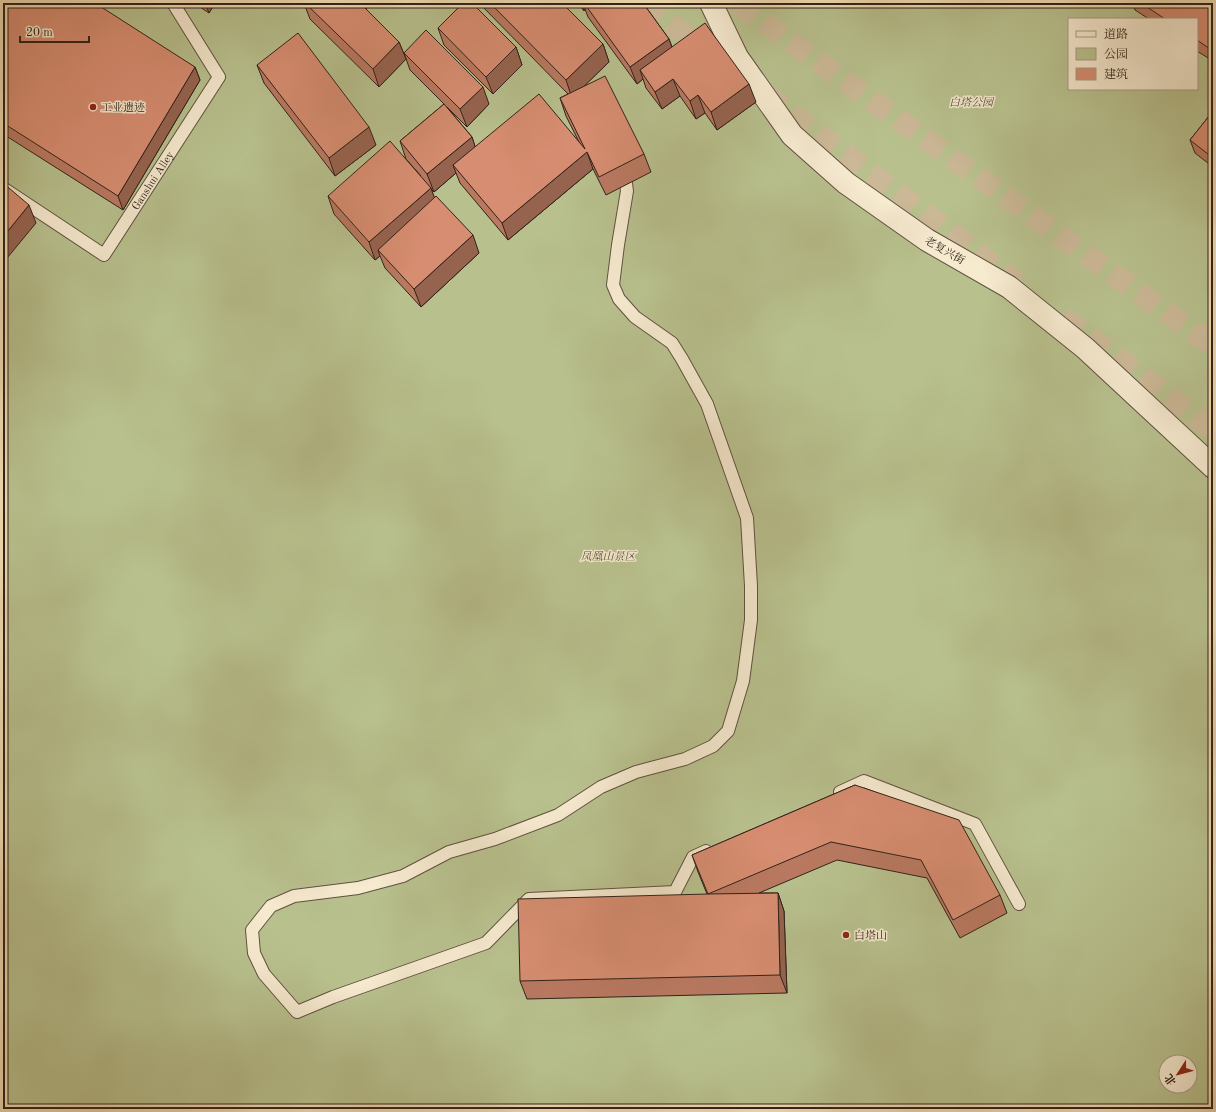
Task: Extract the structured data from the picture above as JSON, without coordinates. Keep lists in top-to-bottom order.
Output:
{
  "streets": {
    "street": ["老复兴街"],
    "lane": ["Ganshui Alley"]
  },
  "parks": ["白塔公园", "凤凰山景区"],
  "places": ["工业遗迹", "白塔山"],
  "legend": ["道路", "公园", "建筑"],
  "scale_bar": "20 m",
  "north": "bottom left"
}
